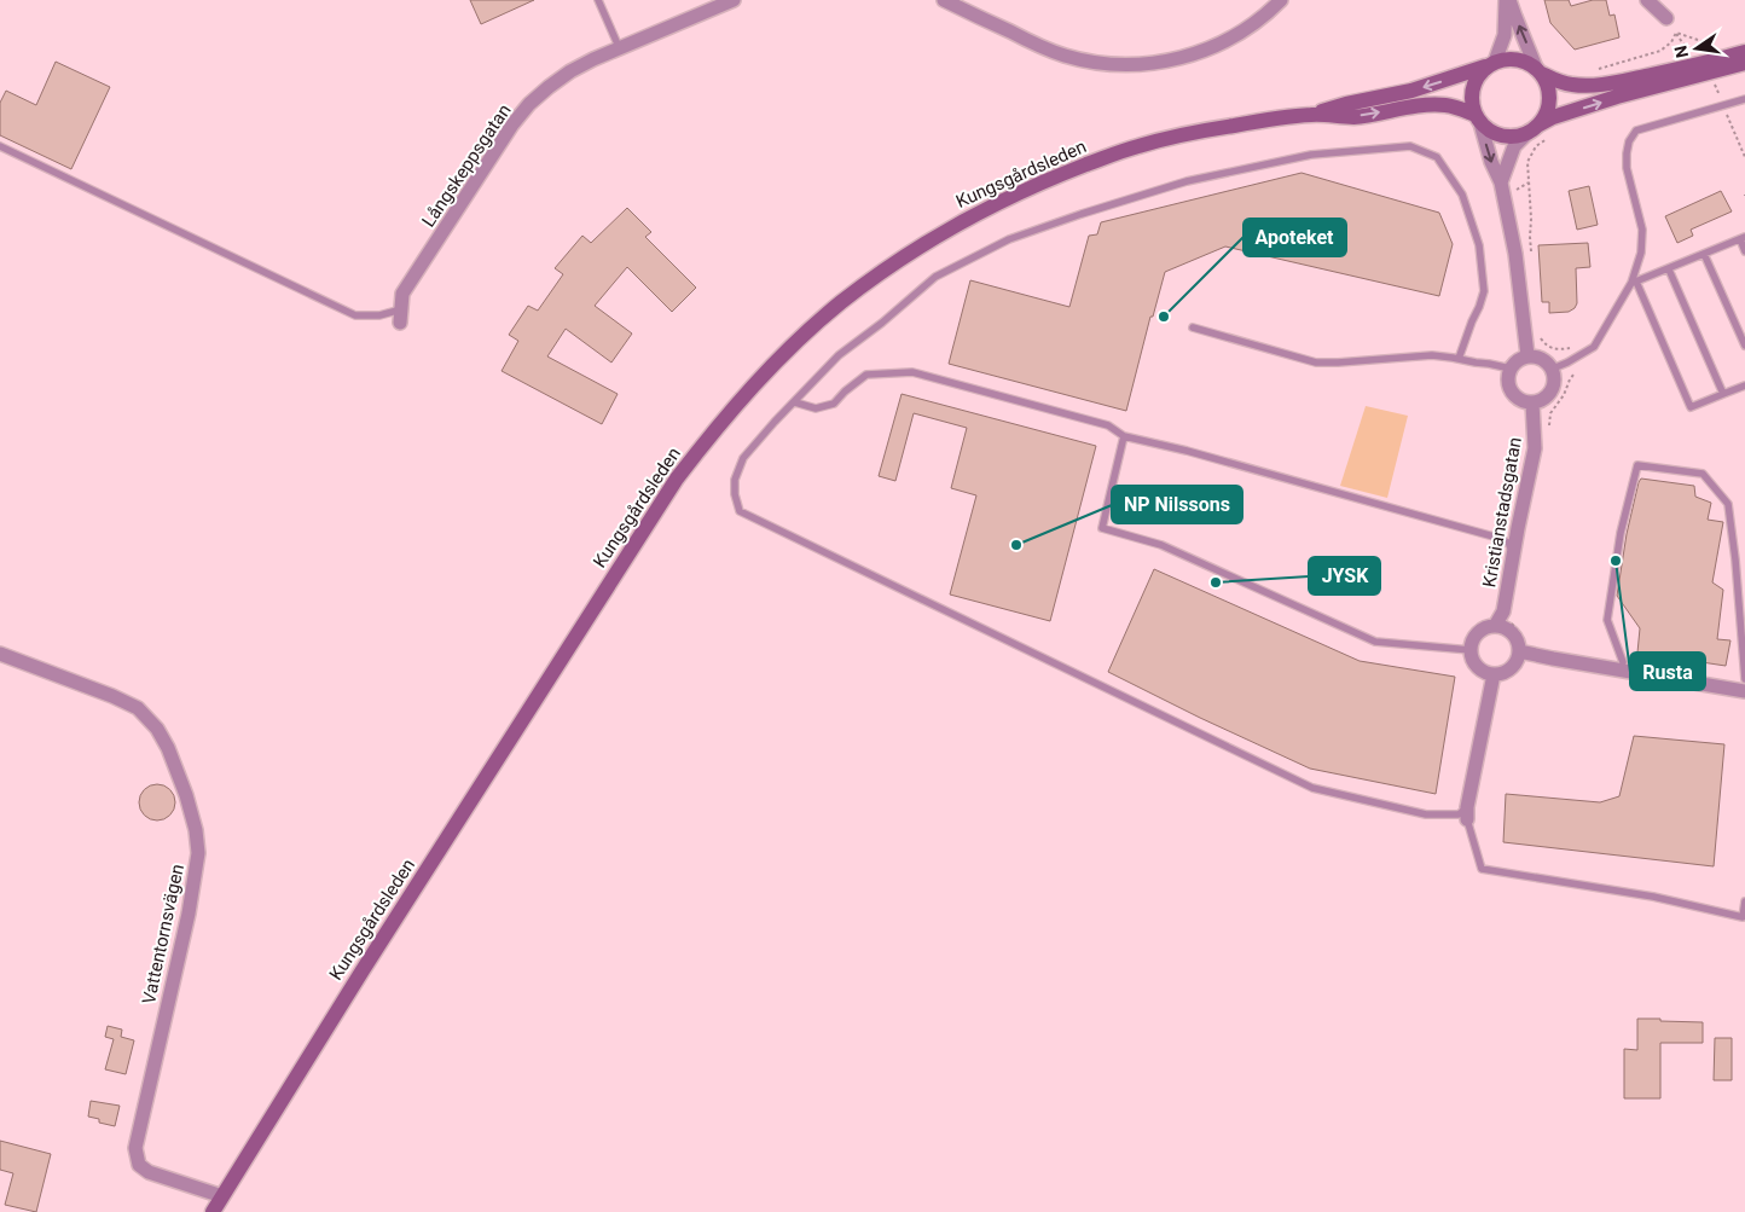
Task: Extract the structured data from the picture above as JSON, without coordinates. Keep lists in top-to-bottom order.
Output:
{
  "streets": {
    "main road": ["Kungsgårdsleden"],
    "street": ["Långskeppsgatan", "Kristianstadsgatan", "Vattentornsvägen"]
  },
  "crossings": [
    ["Kungsgårdsleden", "Vattentornsvägen"]
  ],
  "places": [
    "Apoteket",
    "NP Nilssons",
    "Rusta",
    "JYSK"
  ],
  "north": "left"
}
